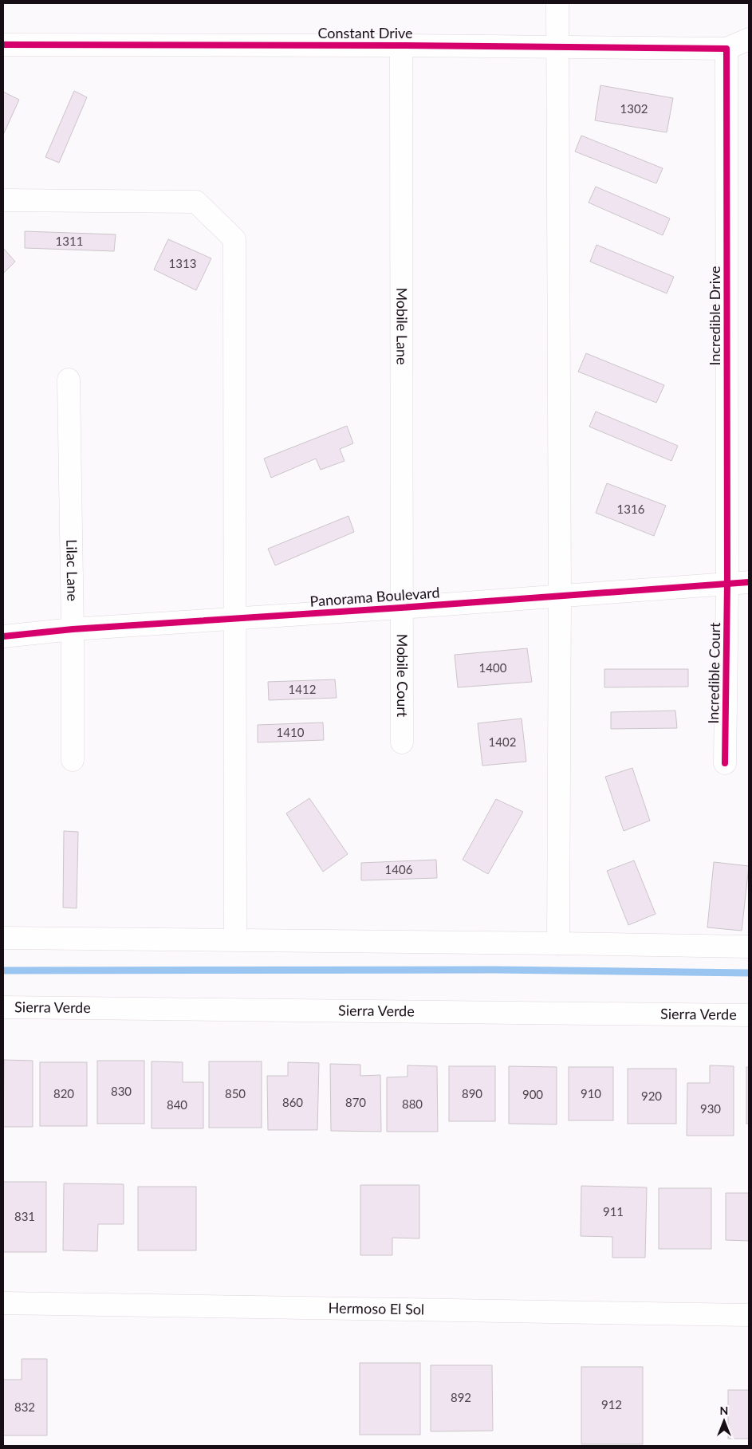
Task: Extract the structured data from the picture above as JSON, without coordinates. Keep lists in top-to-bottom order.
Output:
{
  "streets": {
    "street": [
      "Constant Drive",
      "Incredible Drive",
      "Mobile Lane",
      "Lilac Lane",
      "Panorama Boulevard",
      "Incredible Court",
      "Mobile Court",
      "Sierra Verde",
      "Hermoso El Sol"
    ]
  },
  "crossings": [
    ["Constant Drive", "Incredible Drive"],
    ["Constant Drive", "Mobile Lane"],
    ["Incredible Drive", "Panorama Boulevard"],
    ["Incredible Drive", "Incredible Court"],
    ["Mobile Lane", "Panorama Boulevard"],
    ["Mobile Lane", "Mobile Court"],
    ["Lilac Lane", "Panorama Boulevard"],
    ["Panorama Boulevard", "Incredible Court"],
    ["Panorama Boulevard", "Mobile Court"]
  ],
  "house_numbers": [
    "1302",
    "1311",
    "1313",
    "1316",
    "1400",
    "1412",
    "1410",
    "1402",
    "1406",
    "830",
    "820",
    "850",
    "890",
    "910",
    "900",
    "920",
    "860",
    "870",
    "880",
    "840",
    "930",
    "911",
    "831",
    "892",
    "912",
    "832"
  ],
  "north": "top"
}
